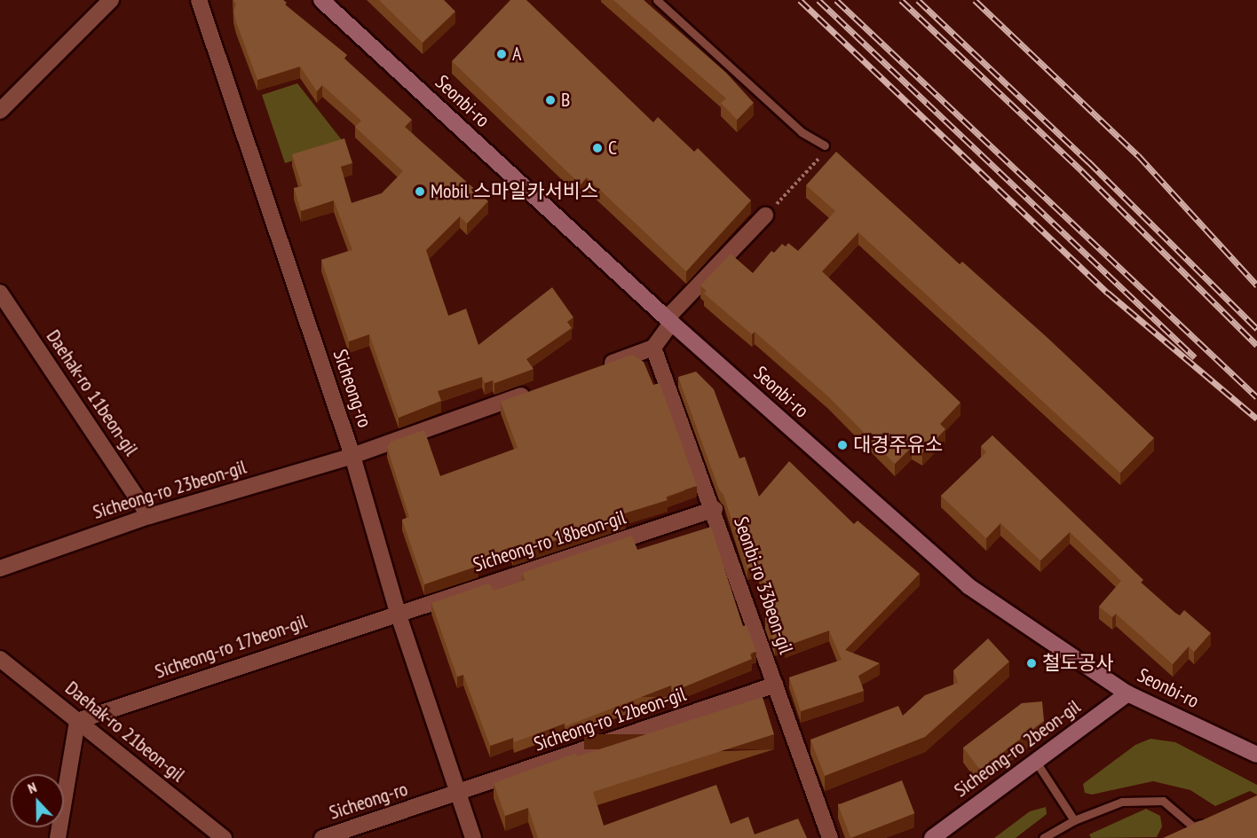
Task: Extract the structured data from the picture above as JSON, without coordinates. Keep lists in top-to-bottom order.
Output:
{
  "streets": {
    "main road": ["Seonbi-ro", "Sicheong-ro 2beon-gil"],
    "street": [
      "Sicheong-ro",
      "Daehak-ro 11beon-gil",
      "Sicheong-ro 23beon-gil",
      "Sicheong-ro 18beon-gil",
      "Seonbi-ro 33beon-gil",
      "Sicheong-ro 17beon-gil",
      "Sicheong-ro 12beon-gil",
      "Daehak-ro 21beon-gil"
    ]
  },
  "crossings": [
    ["Seonbi-ro", "Sicheong-ro 2beon-gil"],
    ["Sicheong-ro", "Sicheong-ro 23beon-gil"],
    ["Sicheong-ro", "Sicheong-ro 18beon-gil"],
    ["Sicheong-ro", "Sicheong-ro 17beon-gil"],
    ["Sicheong-ro", "Sicheong-ro 12beon-gil"],
    ["Daehak-ro 11beon-gil", "Sicheong-ro 23beon-gil"],
    ["Sicheong-ro 18beon-gil", "Seonbi-ro 33beon-gil"],
    ["Sicheong-ro 18beon-gil", "Sicheong-ro 17beon-gil"],
    ["Seonbi-ro 33beon-gil", "Sicheong-ro 12beon-gil"],
    ["Sicheong-ro 17beon-gil", "Daehak-ro 21beon-gil"]
  ],
  "places": [
    "A",
    "B",
    "C",
    "Mobil 스마일카서비스",
    "대경주유소",
    "철도공사"
  ],
  "north": "top"
}
